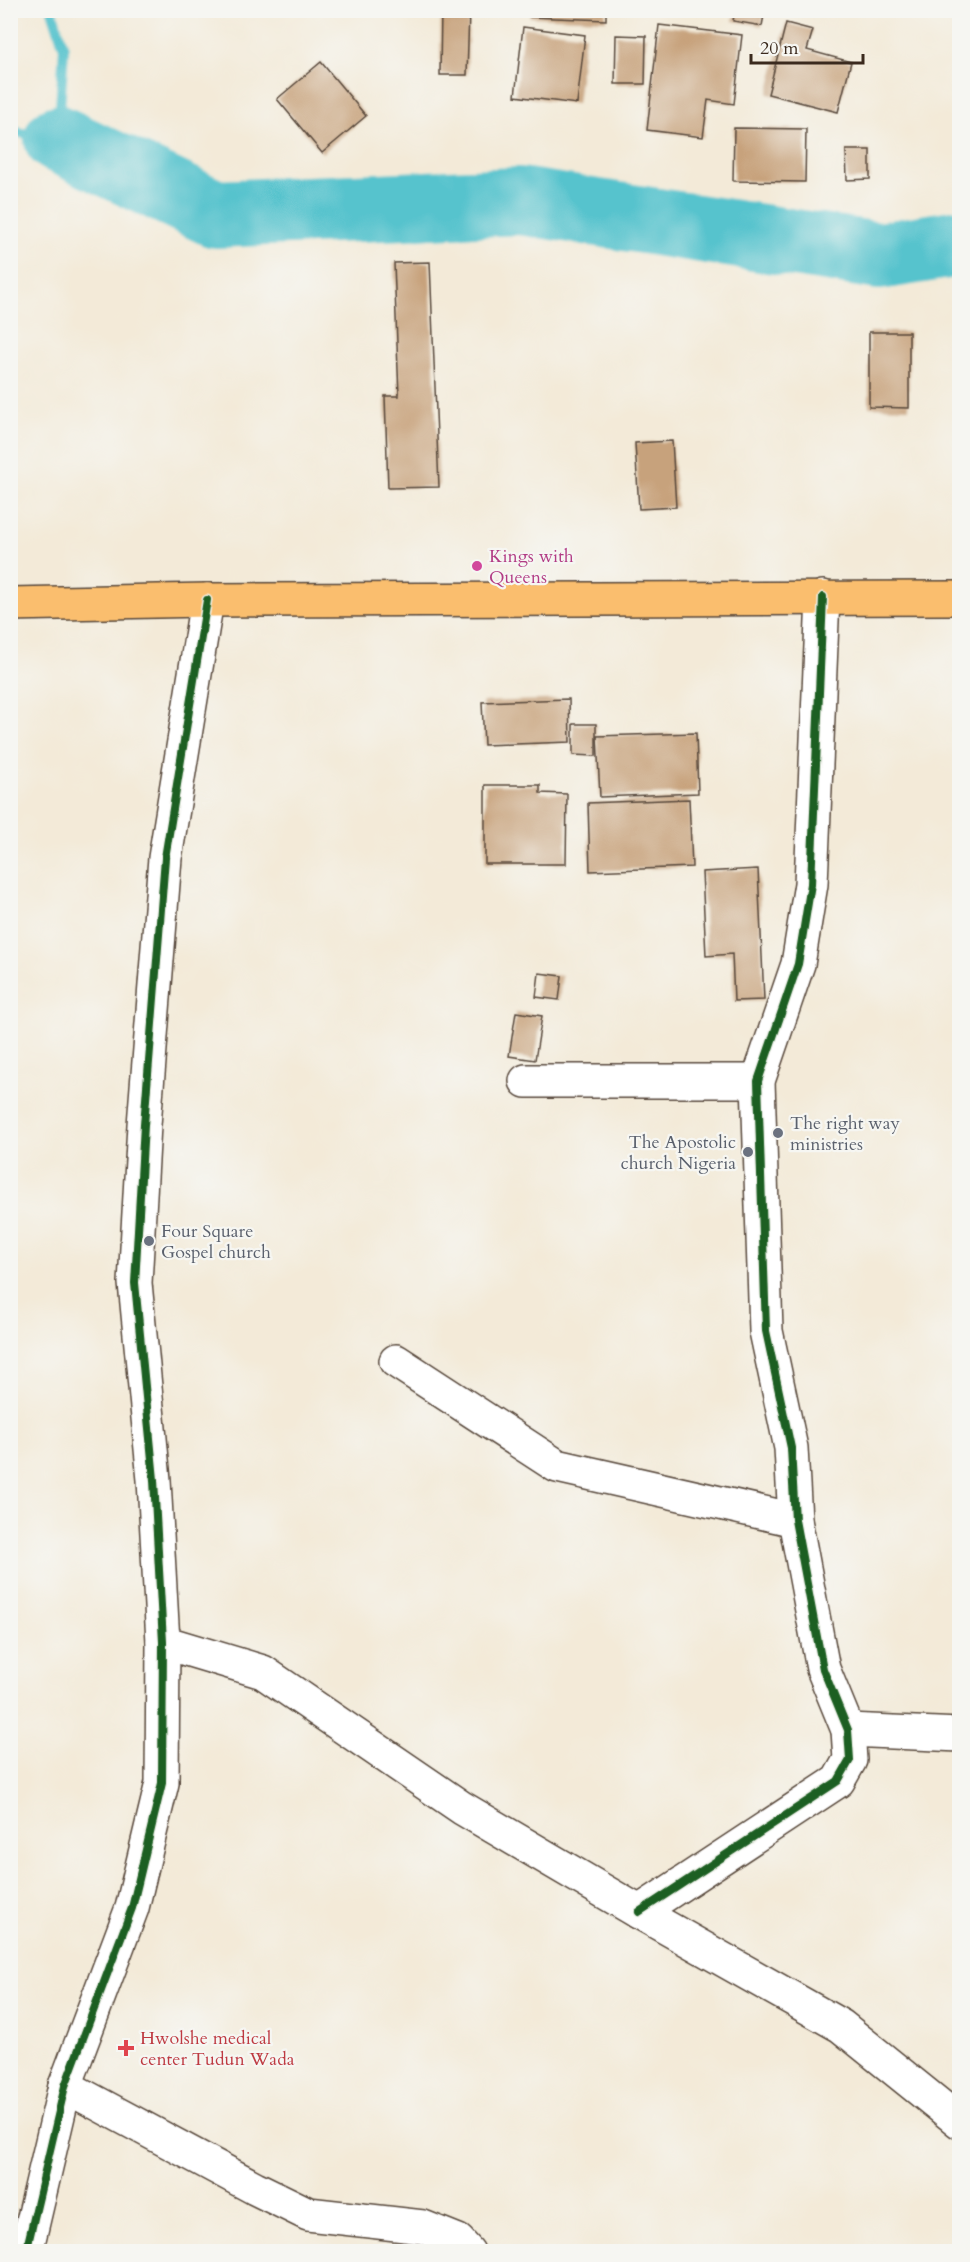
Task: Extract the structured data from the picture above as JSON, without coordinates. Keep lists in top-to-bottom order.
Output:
{
  "places": {
    "other": [
      "Kings with Queens",
      "The right way ministries",
      "The Apostolic church Nigeria",
      "Four Square Gospel church"
    ],
    "health": ["Hwolshe medical center Tudun Wada"]
  },
  "scale_bar": "20 m"
}
